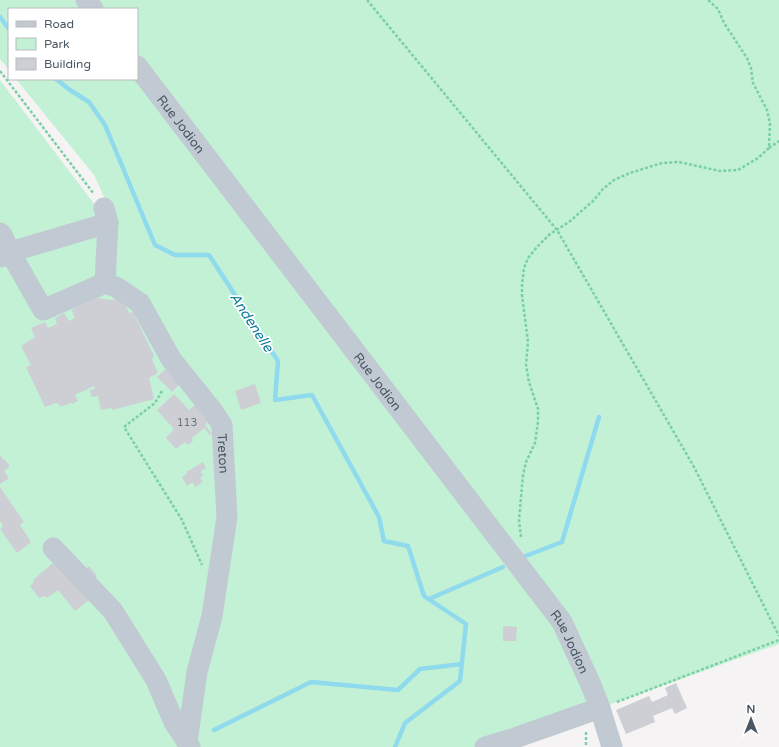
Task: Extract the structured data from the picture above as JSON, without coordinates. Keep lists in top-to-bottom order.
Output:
{
  "streets": {
    "street": ["Rue Jodion", "Treton"]
  },
  "water": ["Andenelle"],
  "house_numbers": ["113"],
  "legend": ["Road", "Park", "Building"],
  "north": "top"
}
